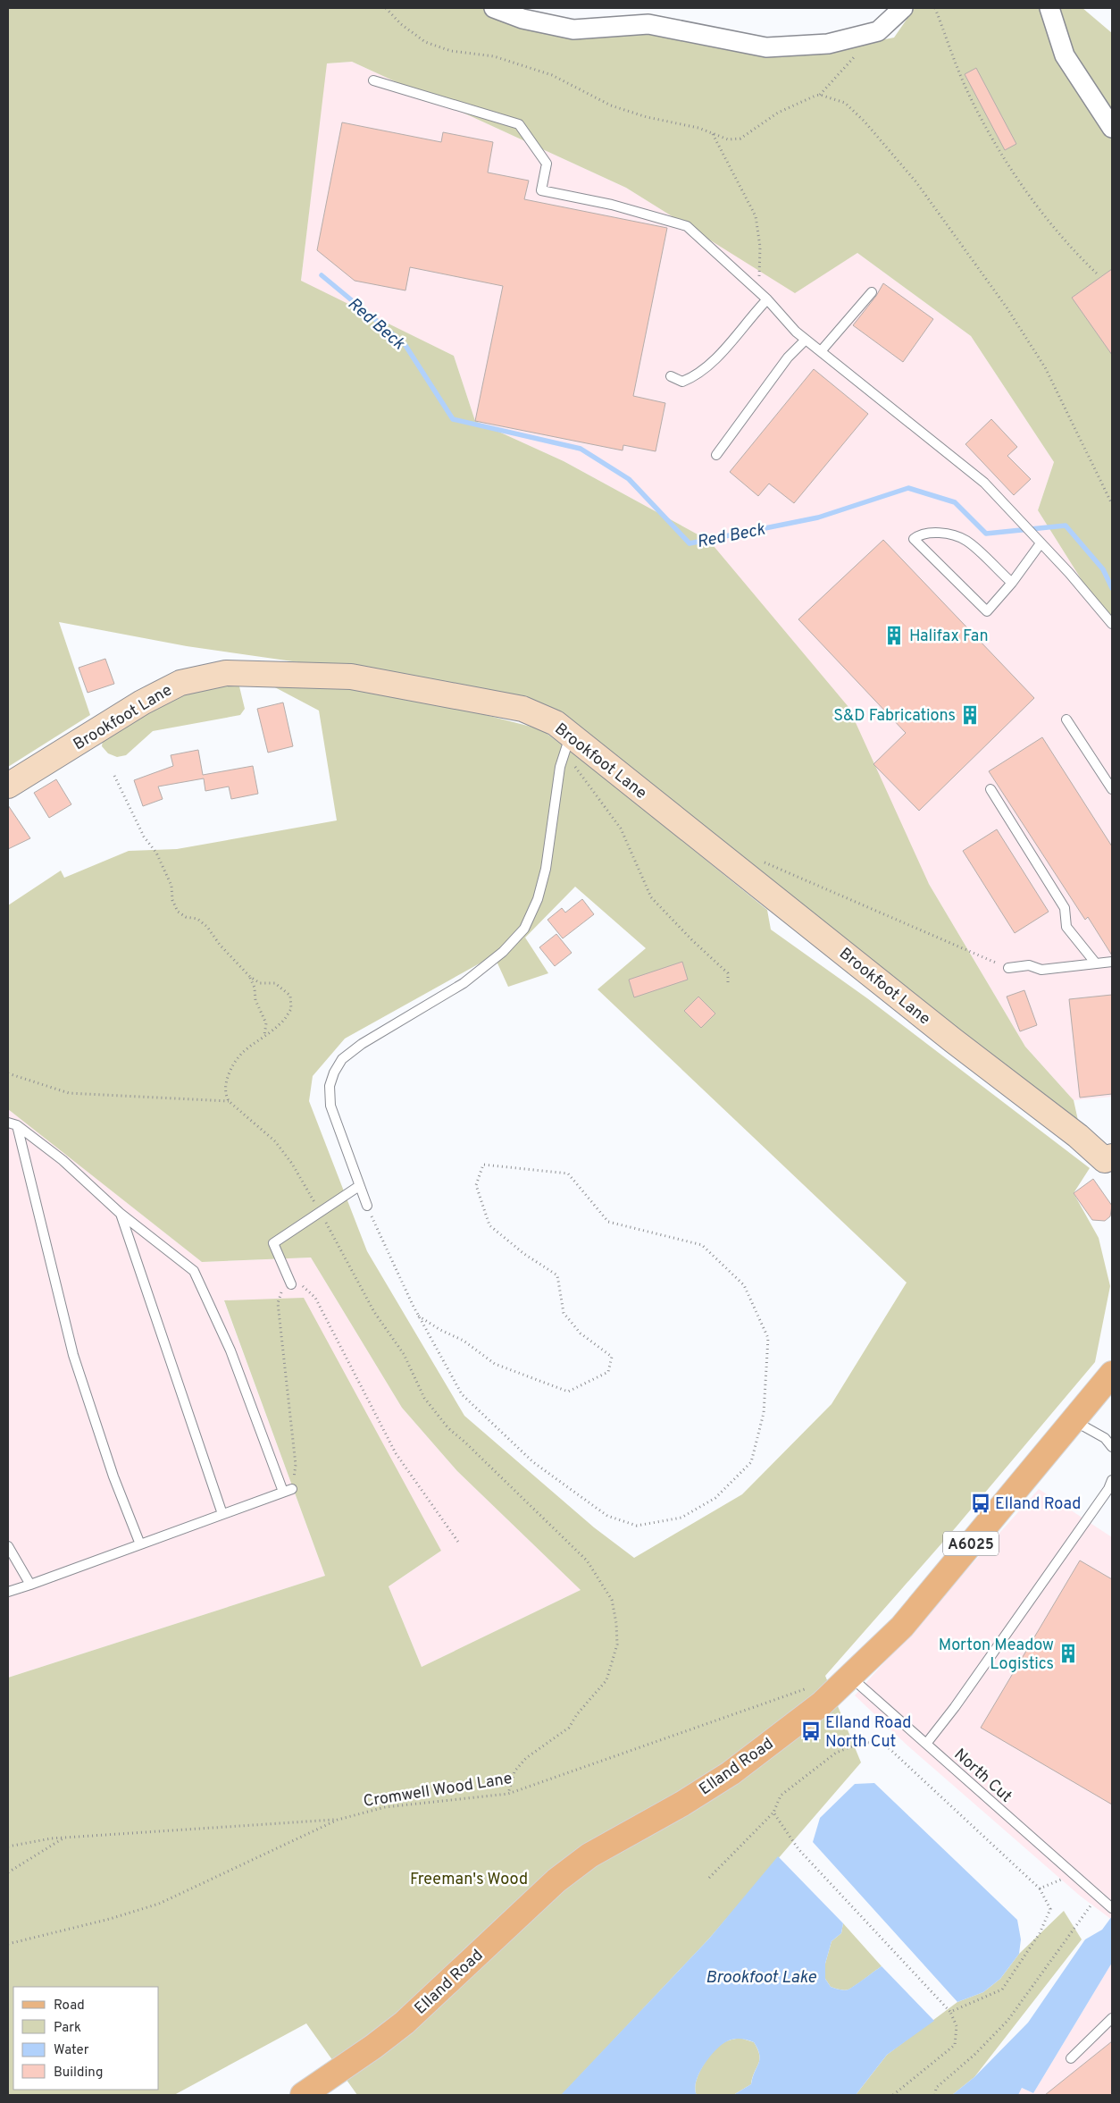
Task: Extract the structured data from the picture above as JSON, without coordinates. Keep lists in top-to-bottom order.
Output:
{
  "streets": {
    "main road": ["A6025", "Elland Road"],
    "street": ["Brookfoot Lane"],
    "lane": ["North Cut"],
    "path": ["Cromwell Wood Lane"]
  },
  "crossings": [
    ["Elland Road", "North Cut"]
  ],
  "water": ["Red Beck", "Brookfoot Lake"],
  "parks": ["Freeman's Wood"],
  "places": {
    "building": ["Halifax Fan", "S&D Fabrications", "Morton Meadow Logistics"],
    "bus stop": ["Elland Road", "Elland Road North Cut"]
  },
  "legend": [
    "Road",
    "Park",
    "Water",
    "Building"
  ]
}
